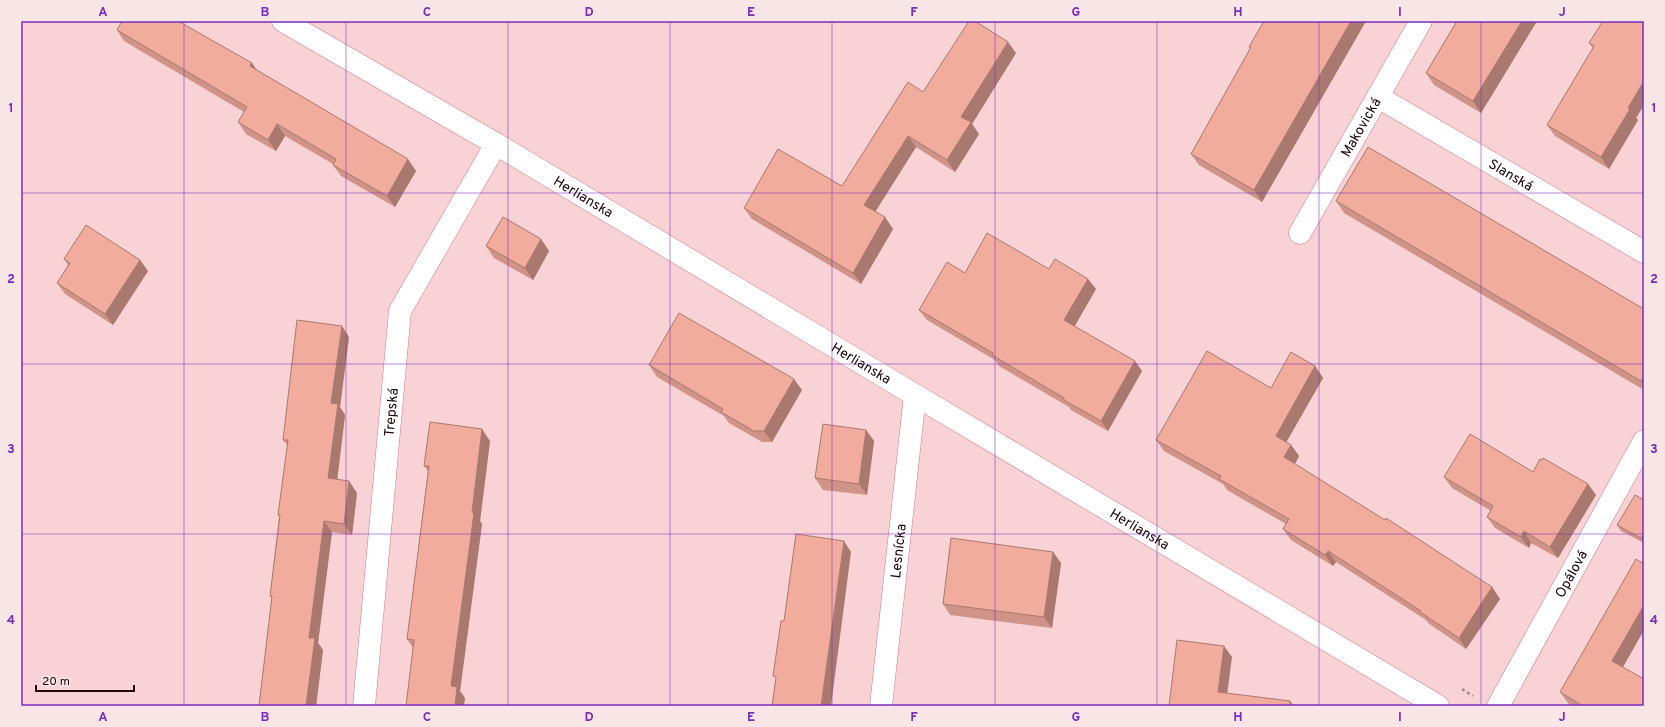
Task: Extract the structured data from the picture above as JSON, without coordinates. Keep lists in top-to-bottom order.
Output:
{
  "streets": {
    "street": [
      "Makovická",
      "Slanská",
      "Herlianska",
      "Trepská",
      "Lesnícka",
      "Opálová"
    ]
  },
  "crossings": [
    ["Makovická", "Slanská"],
    ["Herlianska", "Trepská"],
    ["Herlianska", "Lesnícka"]
  ],
  "scale_bar": "20 m",
  "grid": {
    "columns": [
      "A",
      "B",
      "C",
      "D",
      "E",
      "F",
      "G",
      "H",
      "I",
      "J"
    ],
    "rows": [
      "1",
      "2",
      "3",
      "4"
    ]
  }
}
